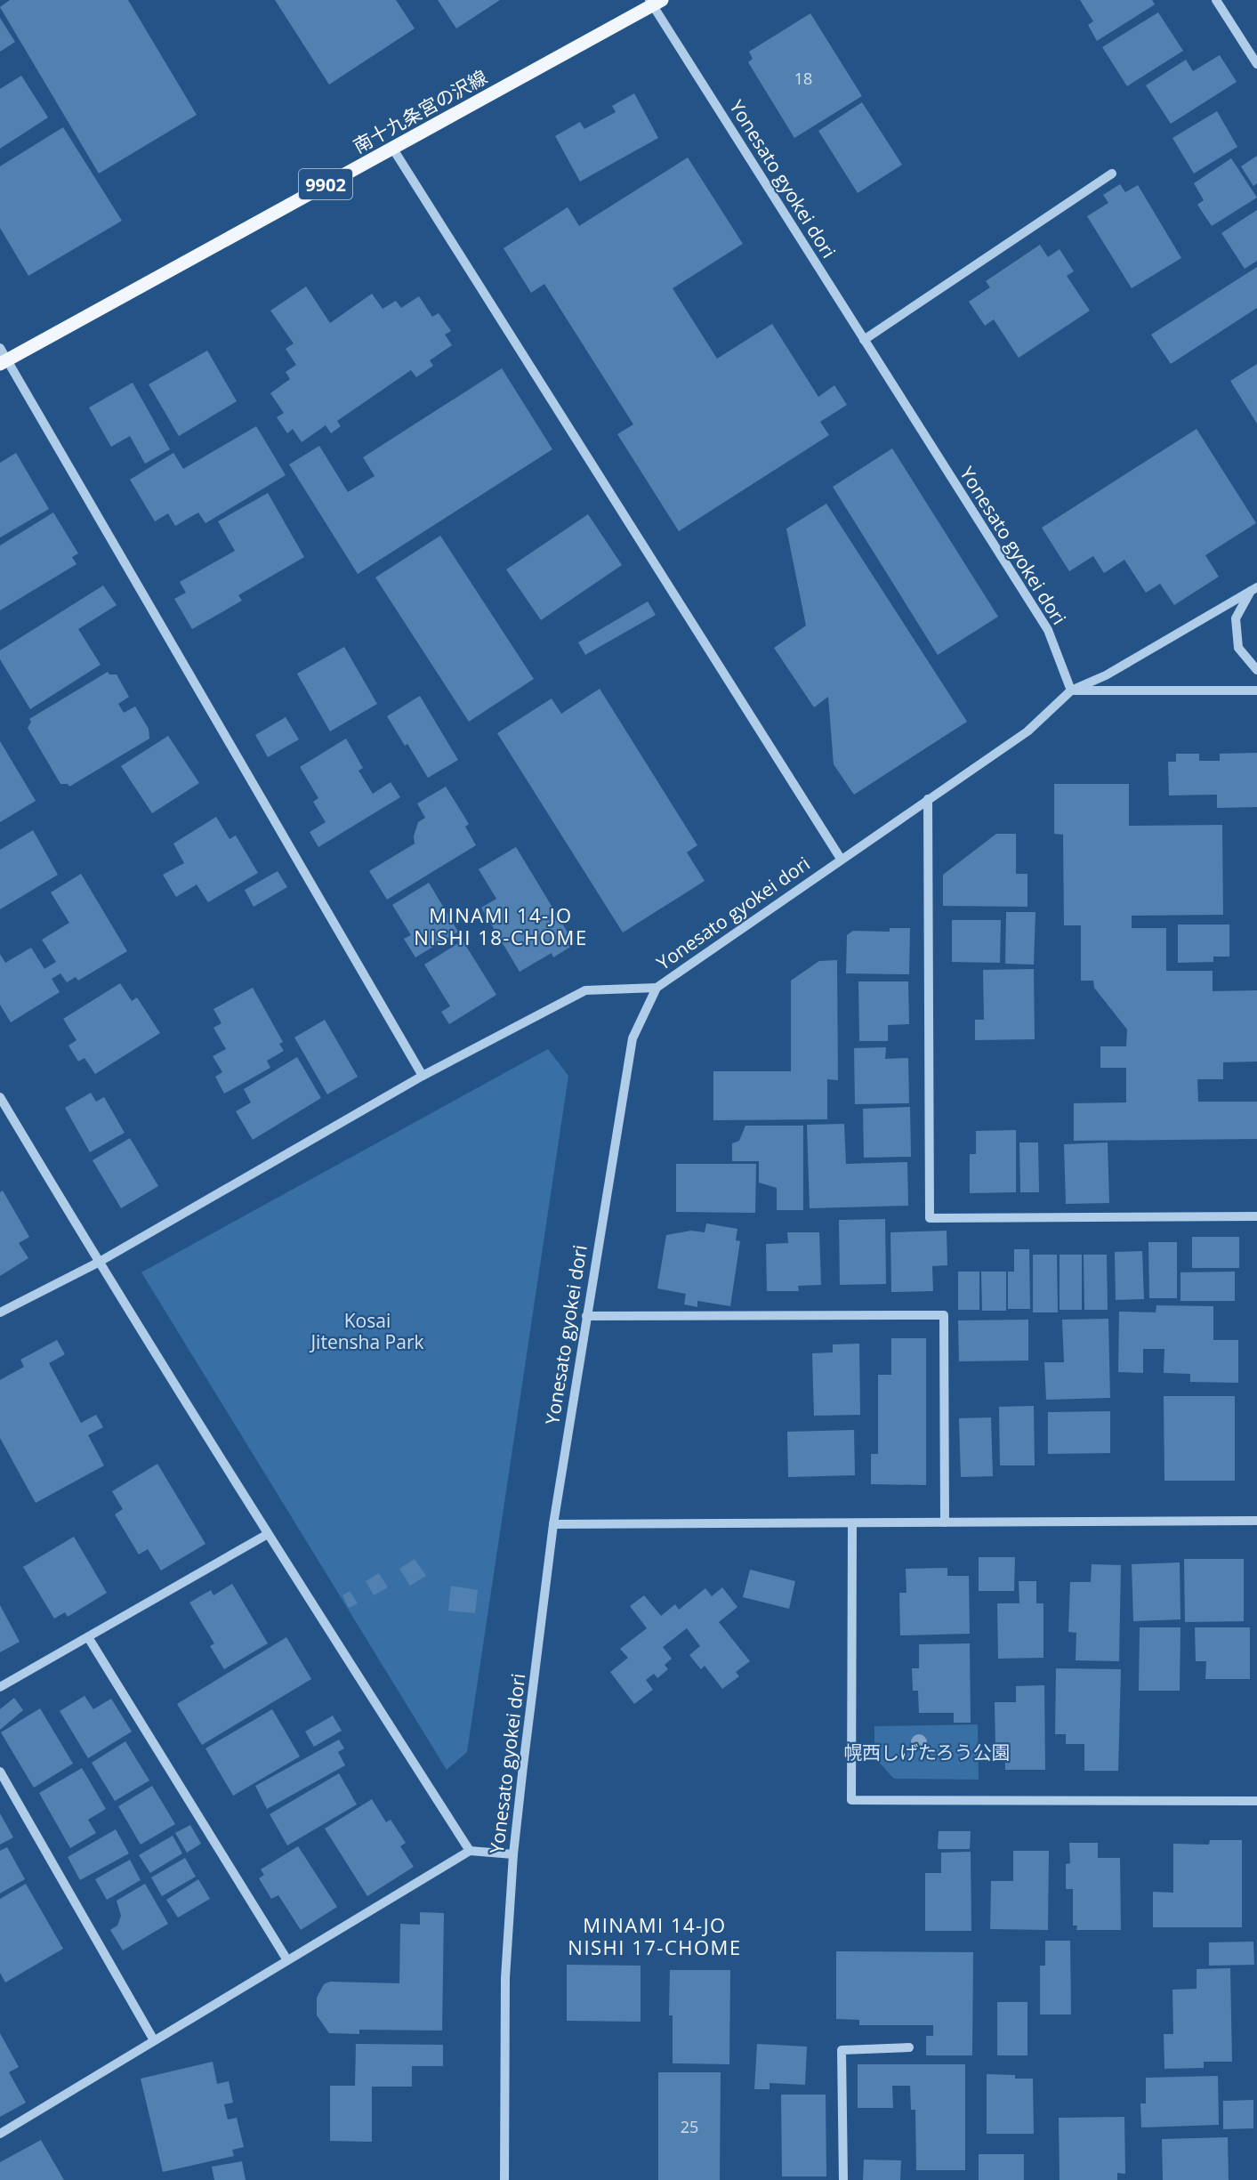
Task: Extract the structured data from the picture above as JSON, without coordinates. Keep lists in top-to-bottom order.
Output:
{
  "streets": {
    "main road": ["南十九条宮の沢線", "9902"],
    "street": ["Yonesato gyokei dori"]
  },
  "crossings": [
    ["南十九条宮の沢線", "Yonesato gyokei dori"]
  ],
  "districts": ["MINAMI 14-JO NISHI 18-CHOME", "MINAMI 14-JO NISHI 17-CHOME"],
  "parks": ["Kosai Jitensha Park", "幌西しげたろう公園"],
  "house_numbers": ["18", "25"]
}
